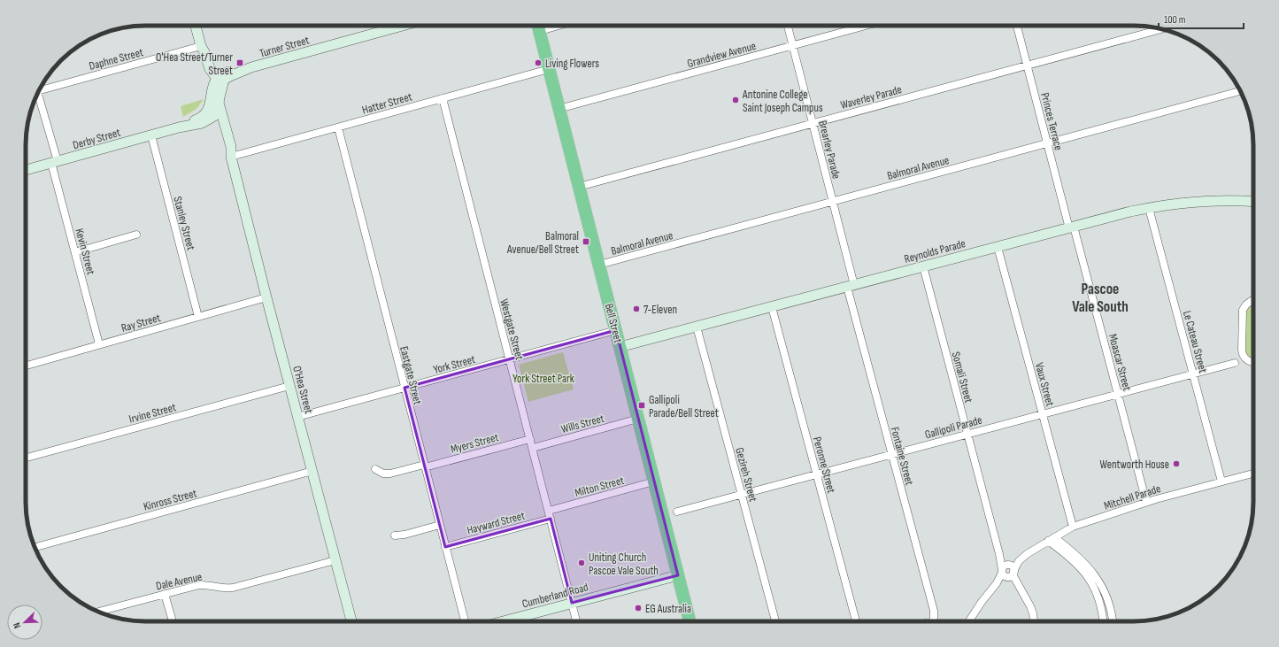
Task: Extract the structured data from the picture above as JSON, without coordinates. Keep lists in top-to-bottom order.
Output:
{
  "streets": {
    "highway": ["Bell Street"],
    "street": [
      "Turner Street",
      "Grandview Avenue",
      "Daphne Street",
      "Waverley Parade",
      "Hatter Street",
      "Princes Terrace",
      "Derby Street",
      "Brearley Parade",
      "Balmoral Avenue",
      "Stanley Street",
      "Reynolds Parade",
      "Kevin Street",
      "Ray Street",
      "Westgate Street",
      "Le Cateau Street",
      "Moascar Street",
      "York Street",
      "Eastgate Street",
      "Somali Street",
      "Vaux Street",
      "O'Hea Street",
      "Irvine Street",
      "Wills Street",
      "Gallipoli Parade",
      "Myers Street",
      "Fontaine Street",
      "Peronne Street",
      "Gezireh Street",
      "Milton Street",
      "Mitchell Parade",
      "Kinross Street",
      "Hayward Street",
      "Dale Avenue",
      "Cumberland Road"
    ]
  },
  "crossings": [
    ["Turner Street", "Derby Street"],
    ["Turner Street", "O'Hea Street"],
    ["Grandview Avenue", "Brearley Parade"],
    ["Grandview Avenue", "Bell Street"],
    ["Waverley Parade", "Princes Terrace"],
    ["Waverley Parade", "Brearley Parade"],
    ["Waverley Parade", "Bell Street"],
    ["Hatter Street", "Bell Street"],
    ["Hatter Street", "Westgate Street"],
    ["Hatter Street", "Eastgate Street"],
    ["Hatter Street", "O'Hea Street"],
    ["Princes Terrace", "Balmoral Avenue"],
    ["Princes Terrace", "Reynolds Parade"],
    ["Princes Terrace", "Moascar Street"],
    ["Derby Street", "Stanley Street"],
    ["Derby Street", "Kevin Street"],
    ["Derby Street", "O'Hea Street"],
    ["Brearley Parade", "Balmoral Avenue"],
    ["Brearley Parade", "Reynolds Parade"],
    ["Brearley Parade", "Fontaine Street"],
    ["Balmoral Avenue", "Bell Street"],
    ["Stanley Street", "Ray Street"],
    ["Reynolds Parade", "Bell Street"],
    ["Reynolds Parade", "Le Cateau Street"],
    ["Reynolds Parade", "Moascar Street"],
    ["Reynolds Parade", "Somali Street"],
    ["Reynolds Parade", "Vaux Street"],
    ["Reynolds Parade", "Fontaine Street"],
    ["Reynolds Parade", "Peronne Street"],
    ["Reynolds Parade", "Gezireh Street"],
    ["Kevin Street", "Ray Street"],
    ["Ray Street", "O'Hea Street"],
    ["Bell Street", "York Street"],
    ["Bell Street", "Wills Street"],
    ["Bell Street", "Milton Street"],
    ["Bell Street", "Cumberland Road"],
    ["Westgate Street", "York Street"],
    ["Westgate Street", "Wills Street"],
    ["Westgate Street", "Myers Street"],
    ["Westgate Street", "Milton Street"],
    ["Westgate Street", "Hayward Street"],
    ["Westgate Street", "Cumberland Road"],
    ["Le Cateau Street", "Gallipoli Parade"],
    ["Le Cateau Street", "Mitchell Parade"],
    ["Moascar Street", "Gallipoli Parade"],
    ["Moascar Street", "Mitchell Parade"],
    ["York Street", "Eastgate Street"],
    ["York Street", "O'Hea Street"],
    ["Eastgate Street", "Myers Street"],
    ["Eastgate Street", "Hayward Street"],
    ["Somali Street", "Gallipoli Parade"],
    ["Somali Street", "Mitchell Parade"],
    ["Vaux Street", "Gallipoli Parade"],
    ["Vaux Street", "Mitchell Parade"],
    ["O'Hea Street", "Irvine Street"],
    ["O'Hea Street", "Kinross Street"],
    ["O'Hea Street", "Dale Avenue"],
    ["Gallipoli Parade", "Fontaine Street"],
    ["Gallipoli Parade", "Peronne Street"],
    ["Gallipoli Parade", "Gezireh Street"]
  ],
  "districts": ["Pascoe Vale South"],
  "parks": ["York Street Park"],
  "places": {
    "transit": ["O'Hea Street/Turner Street", "Balmoral Avenue/Bell Street", "Gallipoli Parade/Bell Street"],
    "other": [
      "Living Flowers",
      "Antonine College Saint Joseph Campus",
      "7-Eleven",
      "Wentworth House",
      "Uniting Church Pascoe Vale South",
      "EG Australia"
    ]
  },
  "scale_bar": "100 m",
  "north": "bottom left"
}
